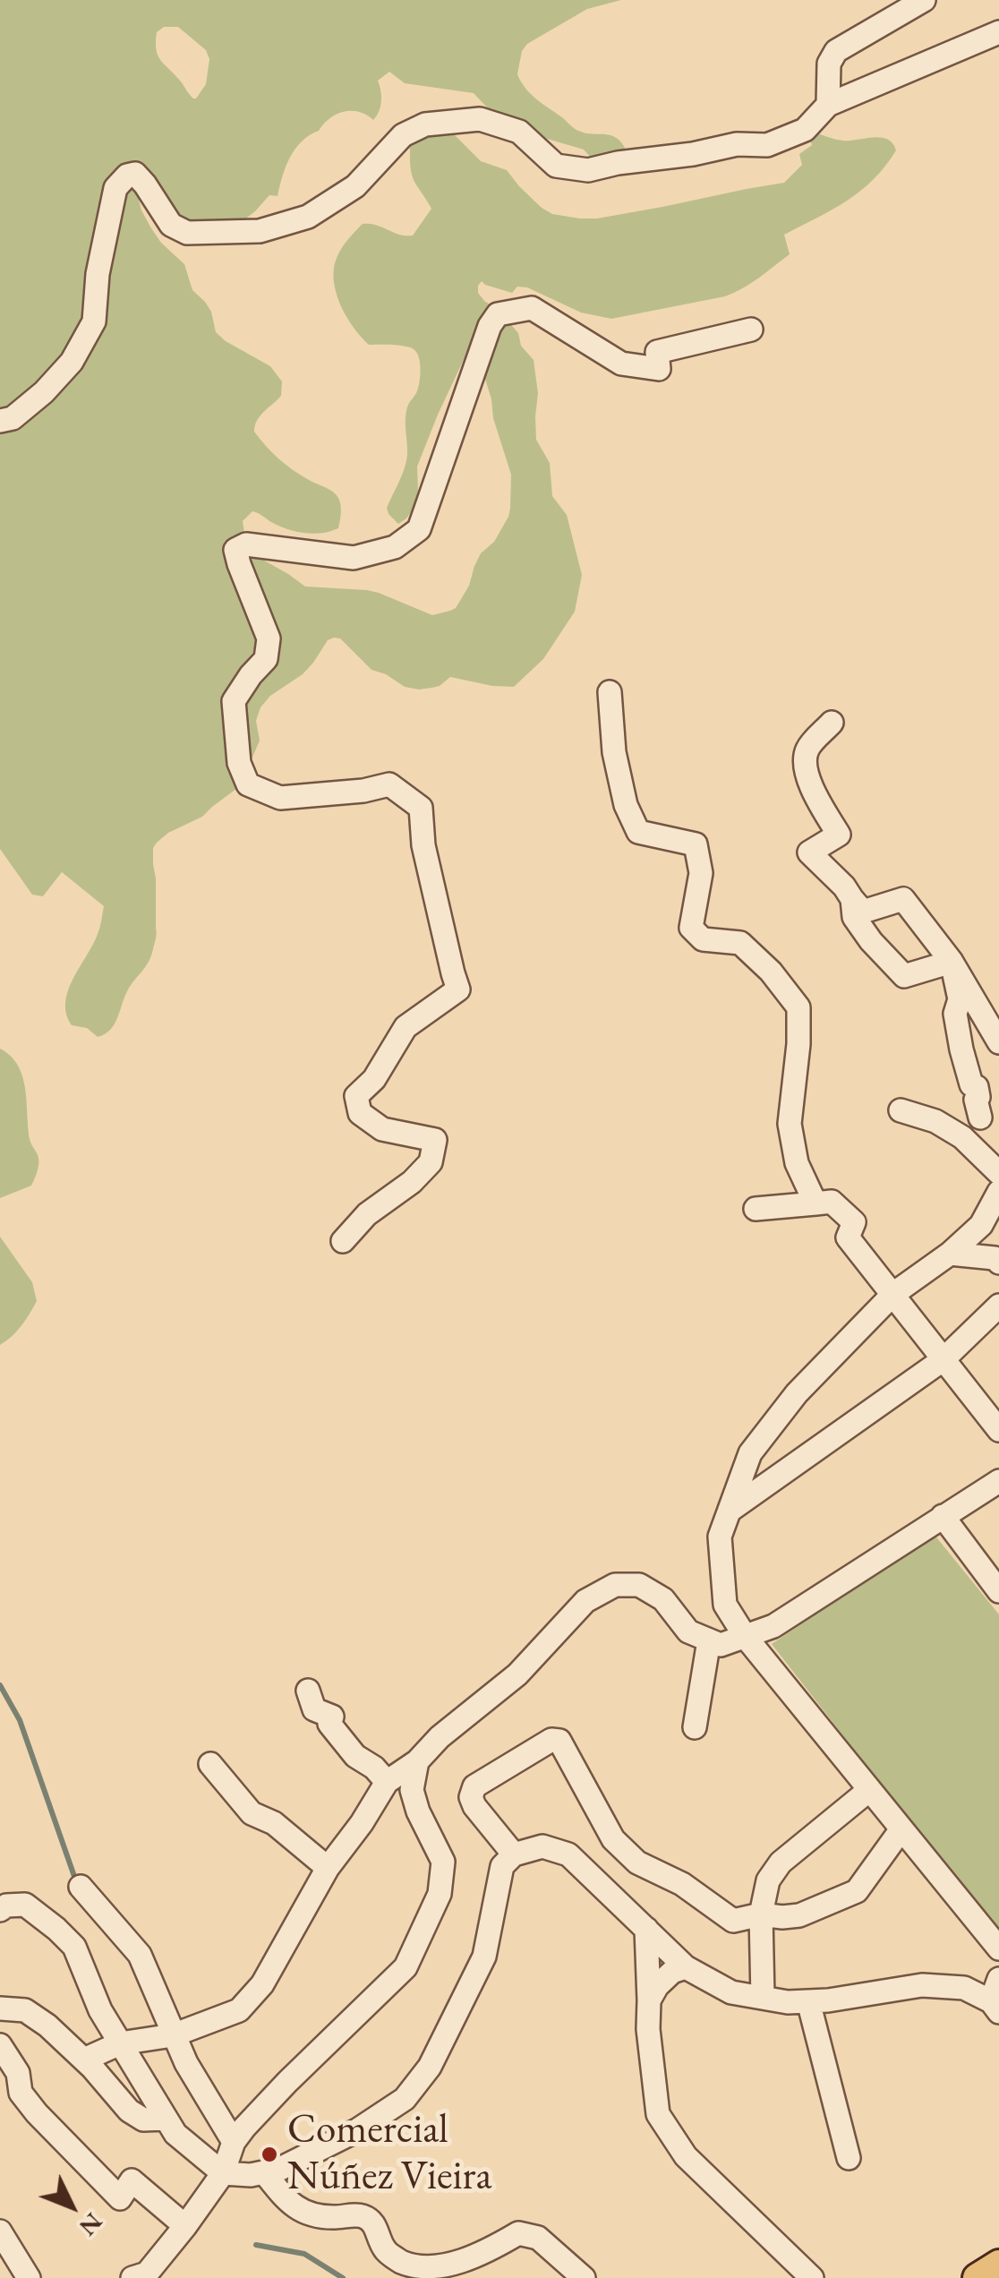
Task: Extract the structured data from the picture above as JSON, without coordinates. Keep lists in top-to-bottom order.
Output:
{
  "places": ["Comercial Núñez Vieira"],
  "north": "bottom right"
}
